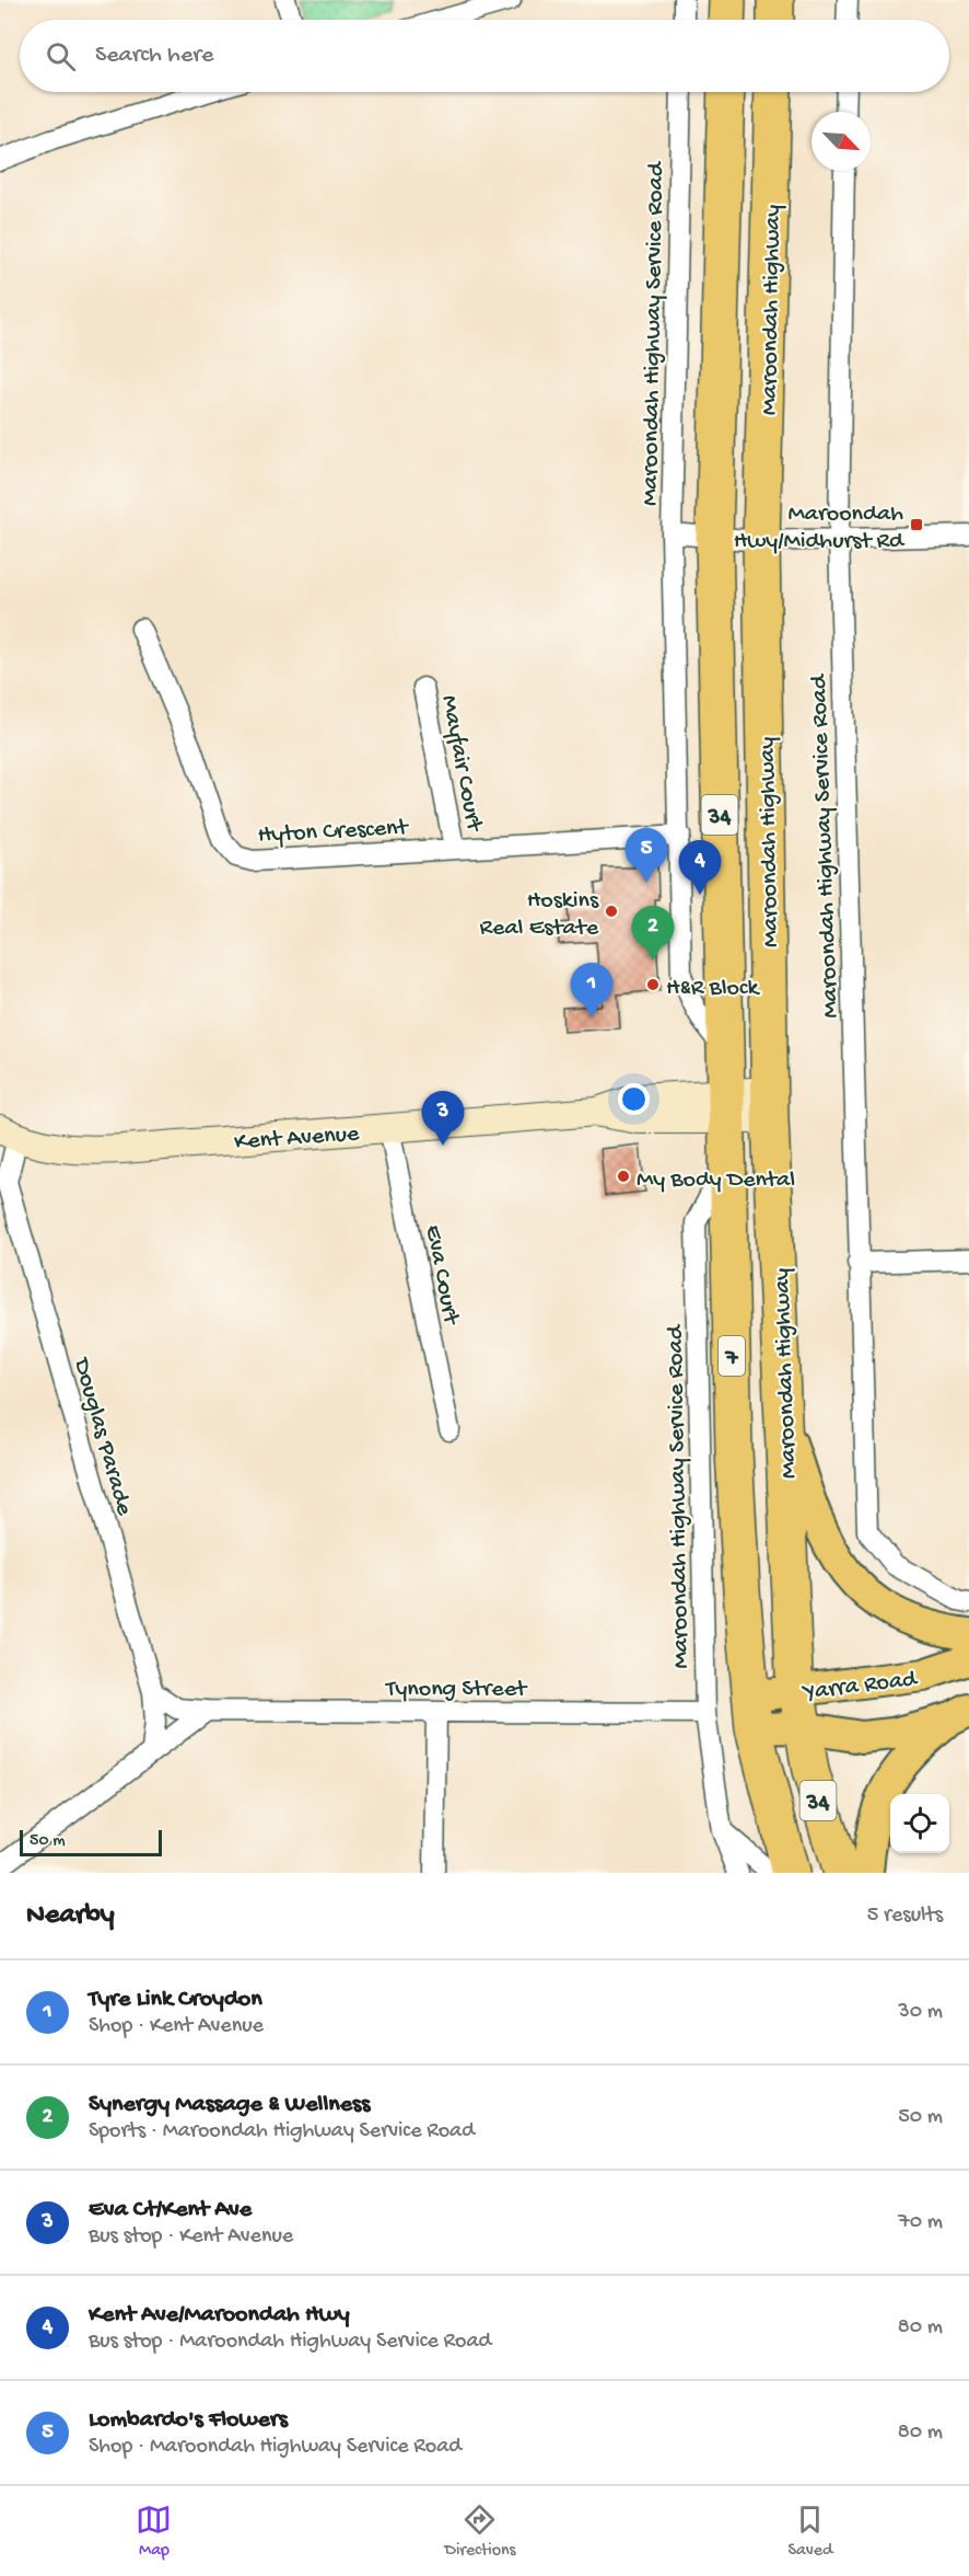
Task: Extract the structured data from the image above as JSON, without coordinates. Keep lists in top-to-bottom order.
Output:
{
  "streets": {
    "highway": ["Maroondah Highway", "34", "7"],
    "main road": ["Kent Avenue", "Yarra Road"],
    "street": [
      "Maroondah Highway Service Road",
      "Mayfair Court",
      "Hyton Crescent",
      "Eva Court",
      "Douglas Parade",
      "Tynong Street"
    ]
  },
  "crossings": [
    ["Maroondah Highway", "Maroondah Highway Service Road"],
    ["Maroondah Highway", "Kent Avenue"],
    ["Maroondah Highway", "Yarra Road"],
    ["Maroondah Highway Service Road", "Hyton Crescent"],
    ["Maroondah Highway Service Road", "Tynong Street"],
    ["Mayfair Court", "Hyton Crescent"],
    ["Kent Avenue", "Eva Court"],
    ["Kent Avenue", "Douglas Parade"],
    ["Douglas Parade", "Tynong Street"]
  ],
  "places": {
    "transit": ["Maroondah Hwy/Midhurst Rd"],
    "other": ["Hoskins Real Estate", "H&R Block", "My Body Dental"]
  },
  "scale_bar": "50 m",
  "north": "bottom right",
  "page": {
    "search": "Search here",
    "pins": [
      "5",
      "4",
      "2",
      "1",
      "3"
    ],
    "scale": "50 m",
    "heading": ["Nearby", "5 results"],
    "list": [
      {
        "mark": "1",
        "name": "Tyre Link Croydon",
        "note": "Shop · Kent Avenue",
        "value": "30 m"
      },
      {
        "mark": "2",
        "name": "Synergy Massage & Wellness",
        "note": "Sports · Maroondah Highway Service Road",
        "value": "50 m"
      },
      {
        "mark": "3",
        "name": "Eva Ct/Kent Ave",
        "note": "Bus stop · Kent Avenue",
        "value": "70 m"
      },
      {
        "mark": "4",
        "name": "Kent Ave/Maroondah Hwy",
        "note": "Bus stop · Maroondah Highway Service Road",
        "value": "80 m"
      },
      {
        "mark": "5",
        "name": "Lombardo's Flowers",
        "note": "Shop · Maroondah Highway Service Road",
        "value": "80 m"
      }
    ],
    "nav": ["Map", "Directions", "Saved"]
  }
}
